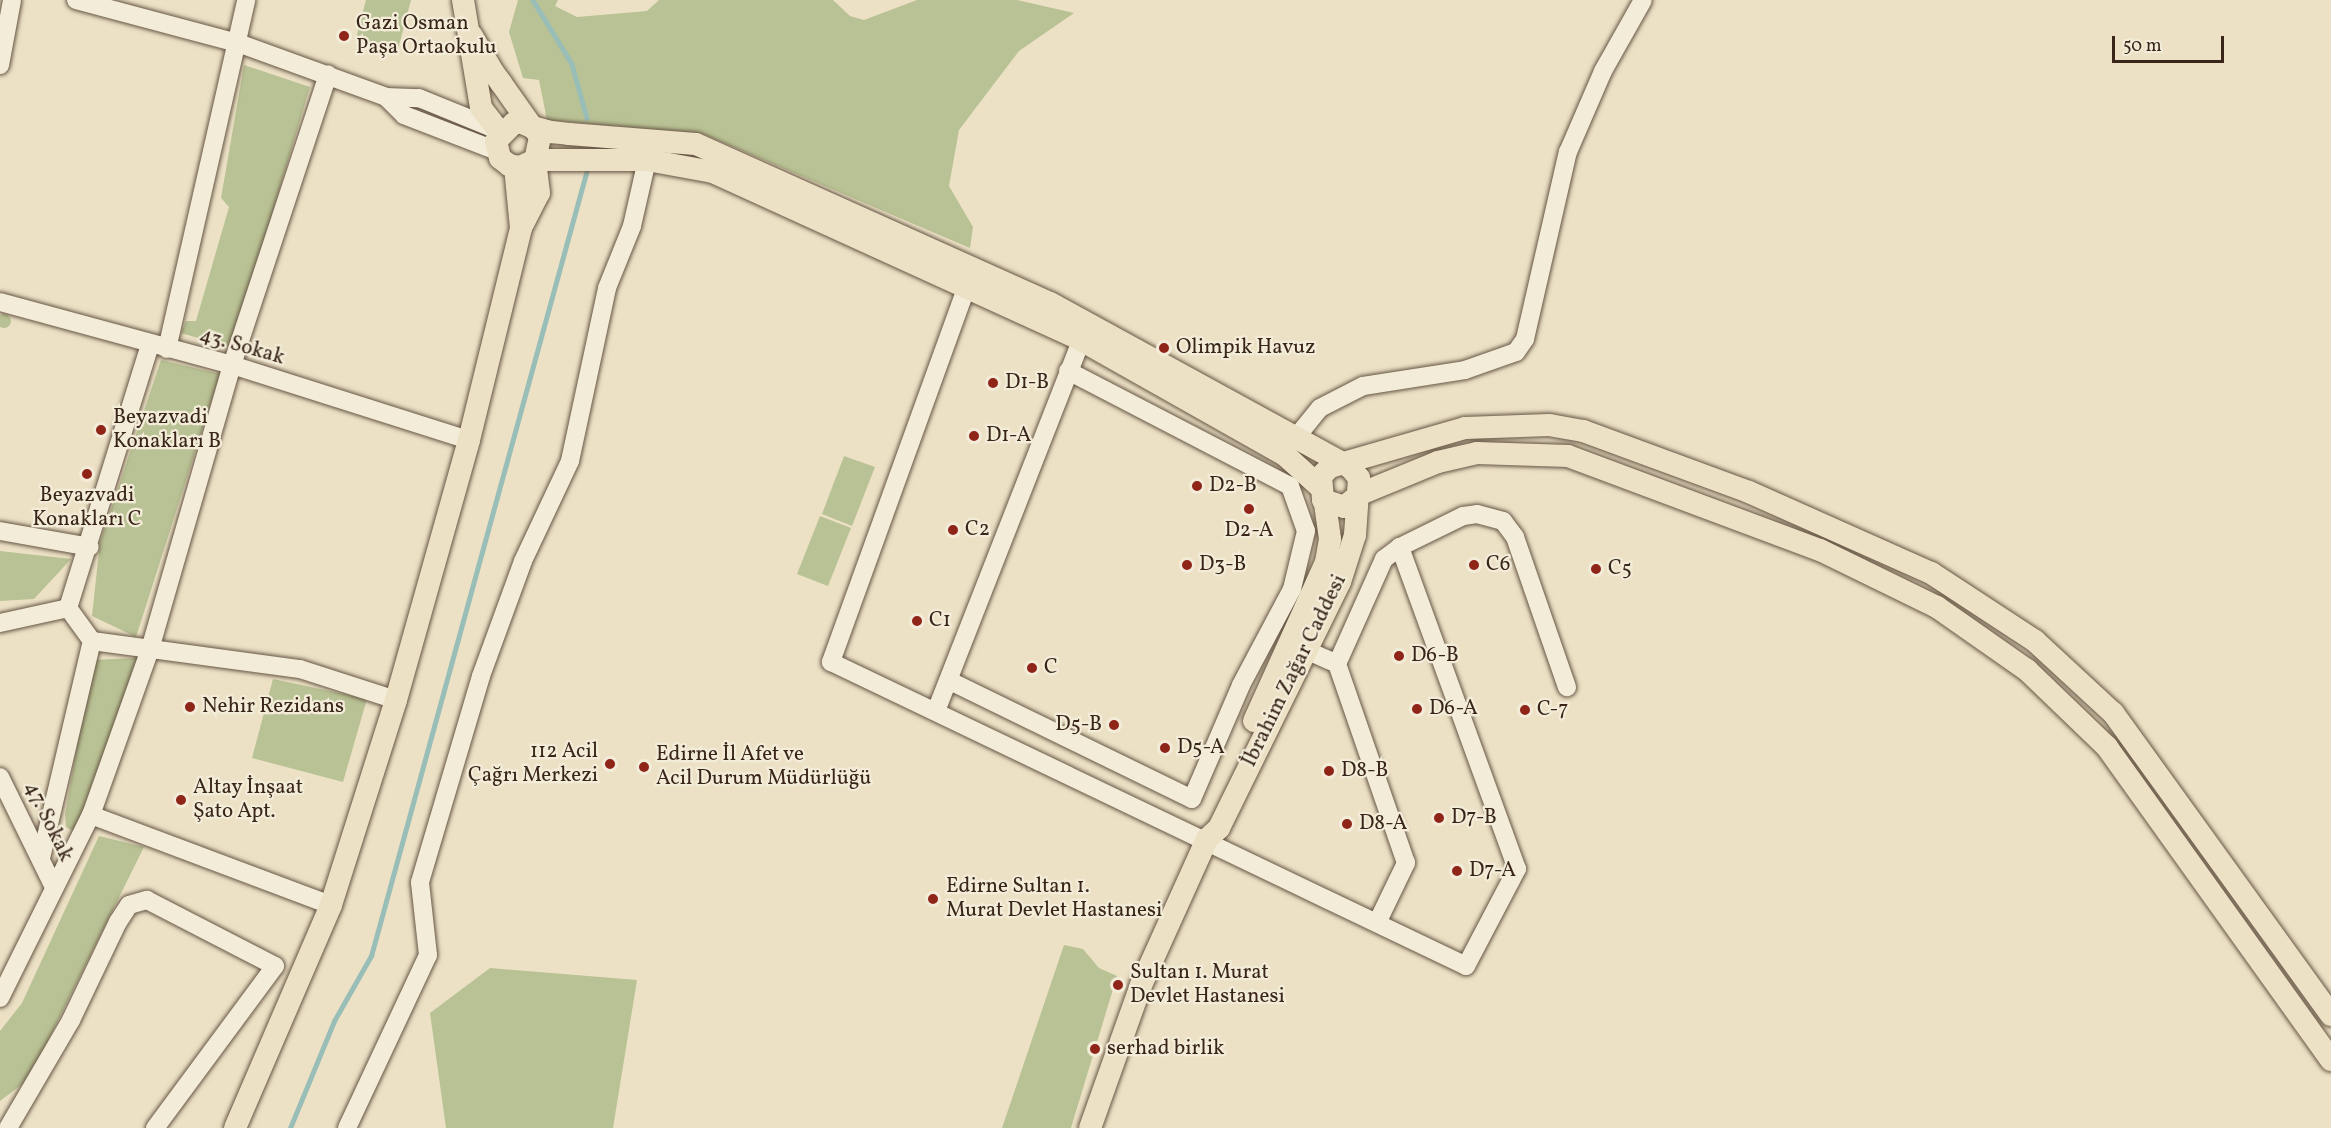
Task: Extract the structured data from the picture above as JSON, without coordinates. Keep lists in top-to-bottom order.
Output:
{
  "streets": {
    "main road": ["İbrahim Zağar Caddesi"],
    "street": ["43. Sokak", "47. Sokak"]
  },
  "places": [
    "Gazi Osman Paşa Ortaokulu",
    "Olimpik Havuz",
    "D1-B",
    "Beyazvadi Konakları B",
    "D1-A",
    "Beyazvadi Konakları C",
    "D2-B",
    "D2-A",
    "C2",
    "D3-B",
    "C6",
    "C5",
    "C1",
    "D6-B",
    "C",
    "Nehir Rezidans",
    "D6-A",
    "C-7",
    "D5-B",
    "D5-A",
    "112 Acil Çağrı Merkezi",
    "Edirne İl Afet ve Acil Durum Müdürlüğü",
    "D8-B",
    "Altay İnşaat Şato Apt.",
    "D7-B",
    "D8-A",
    "D7-A",
    "Edirne Sultan 1. Murat Devlet Hastanesi",
    "Sultan 1. Murat Devlet Hastanesi",
    "serhad birlik"
  ],
  "scale_bar": "50 m"
}
